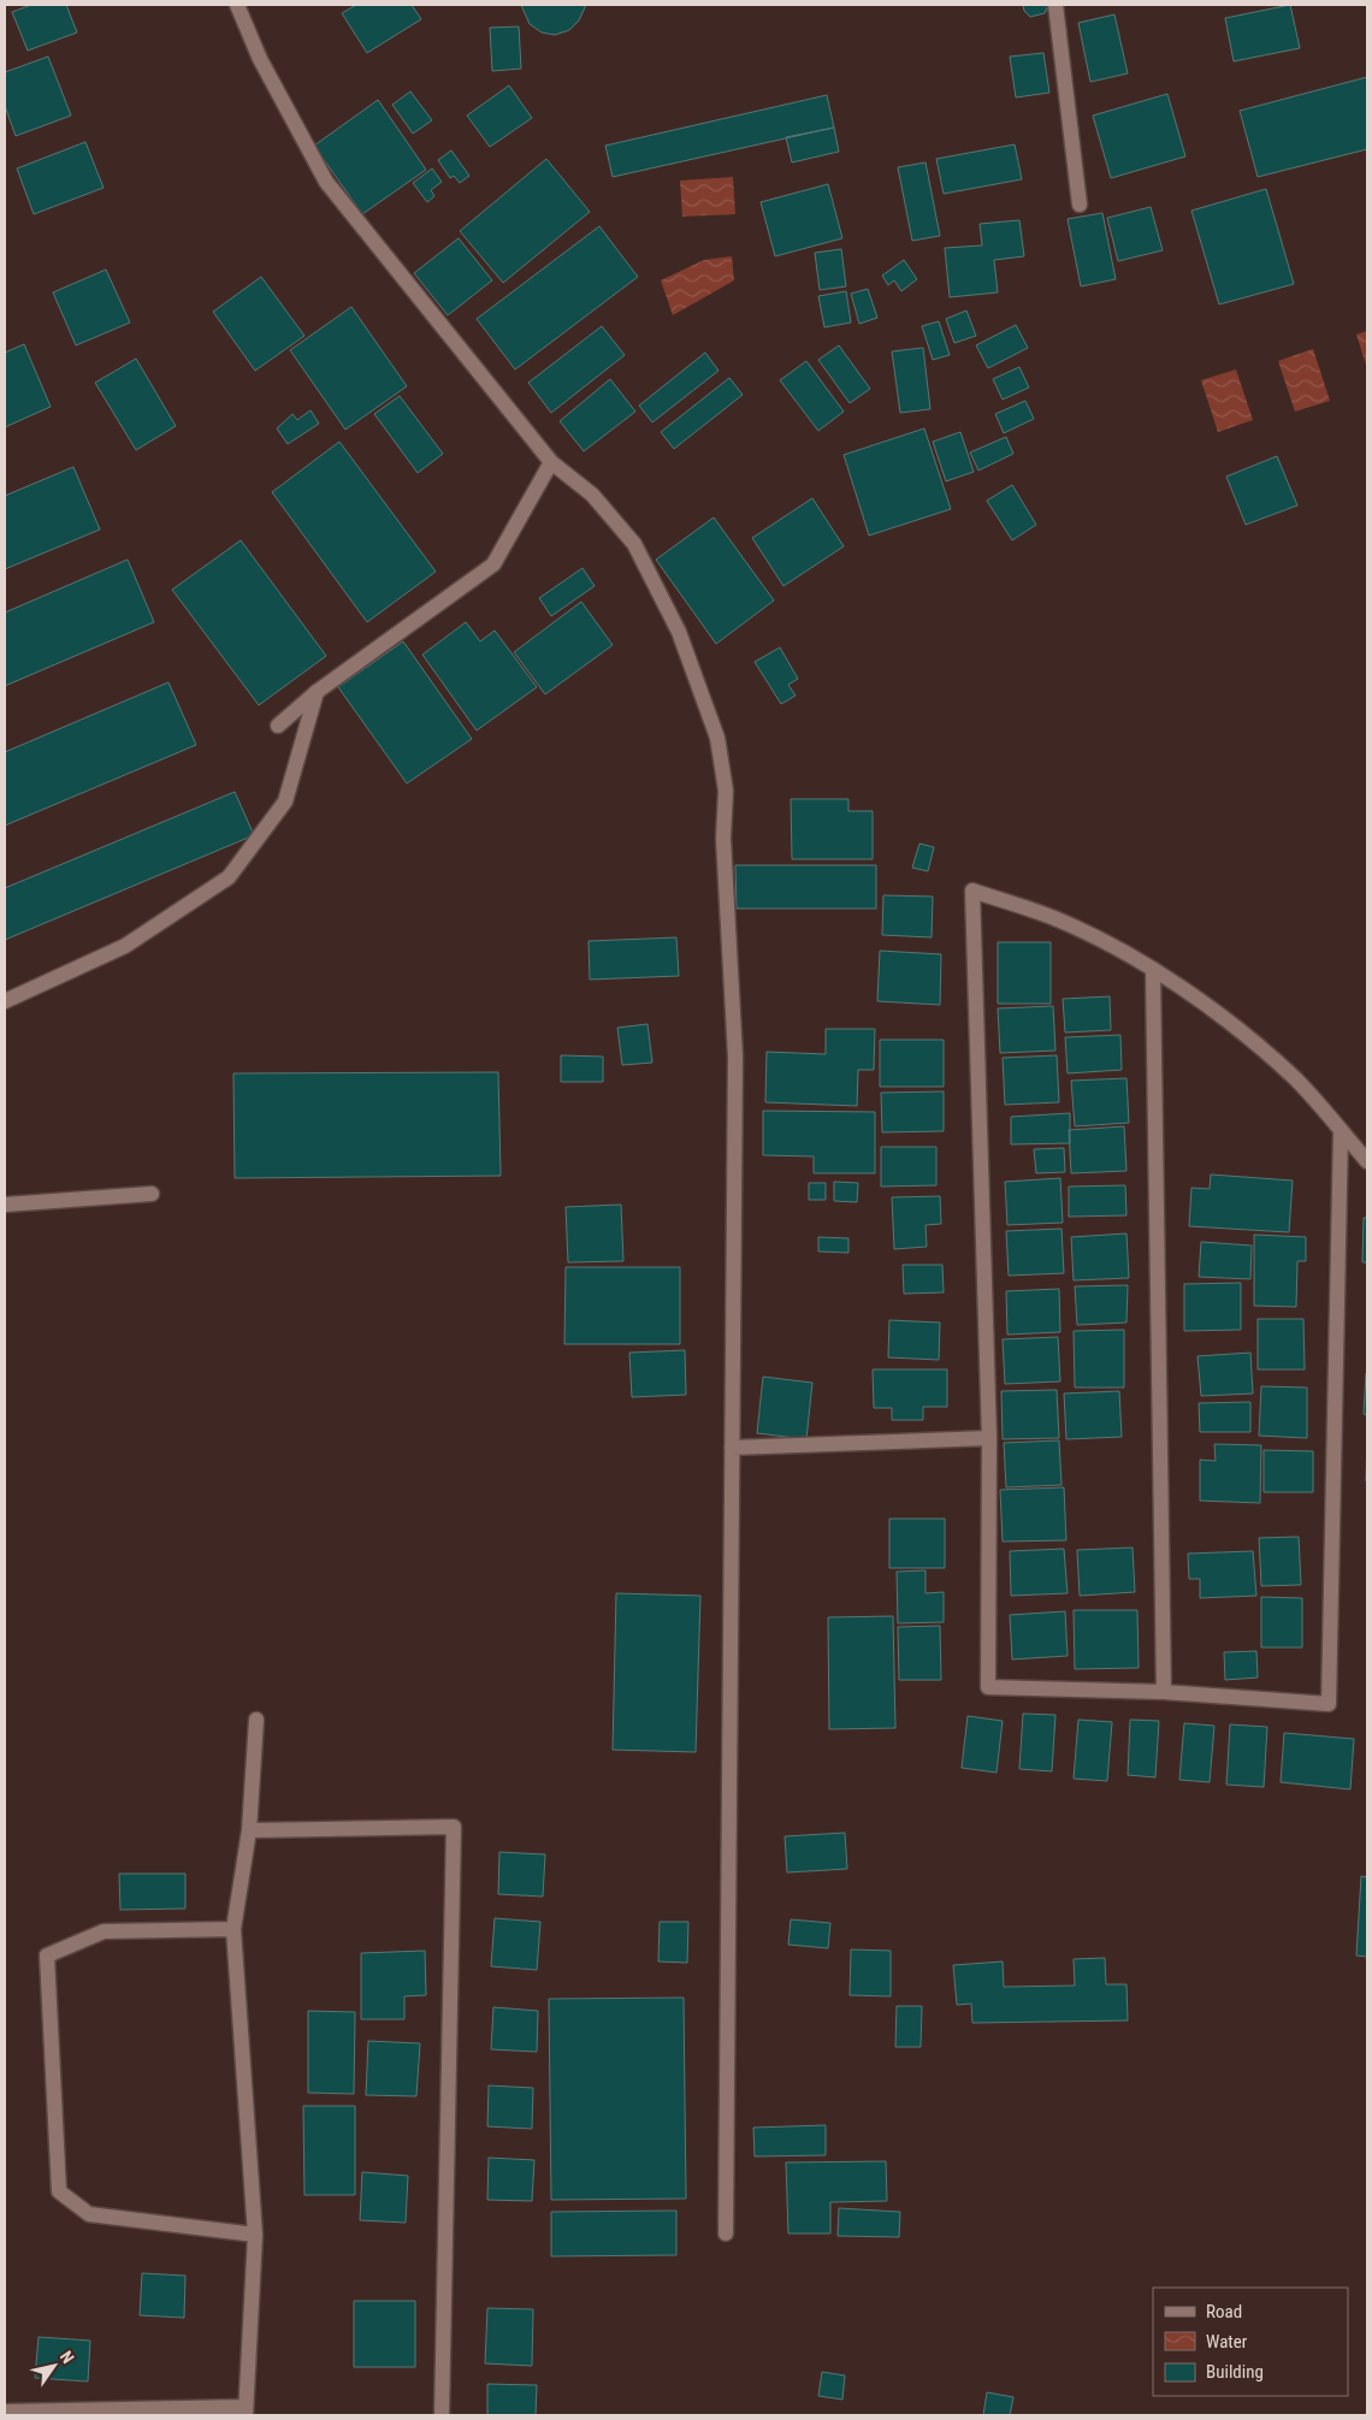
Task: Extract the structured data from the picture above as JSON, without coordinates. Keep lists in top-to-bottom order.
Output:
{
  "legend": ["Road", "Water", "Building"],
  "north": "top right"
}
